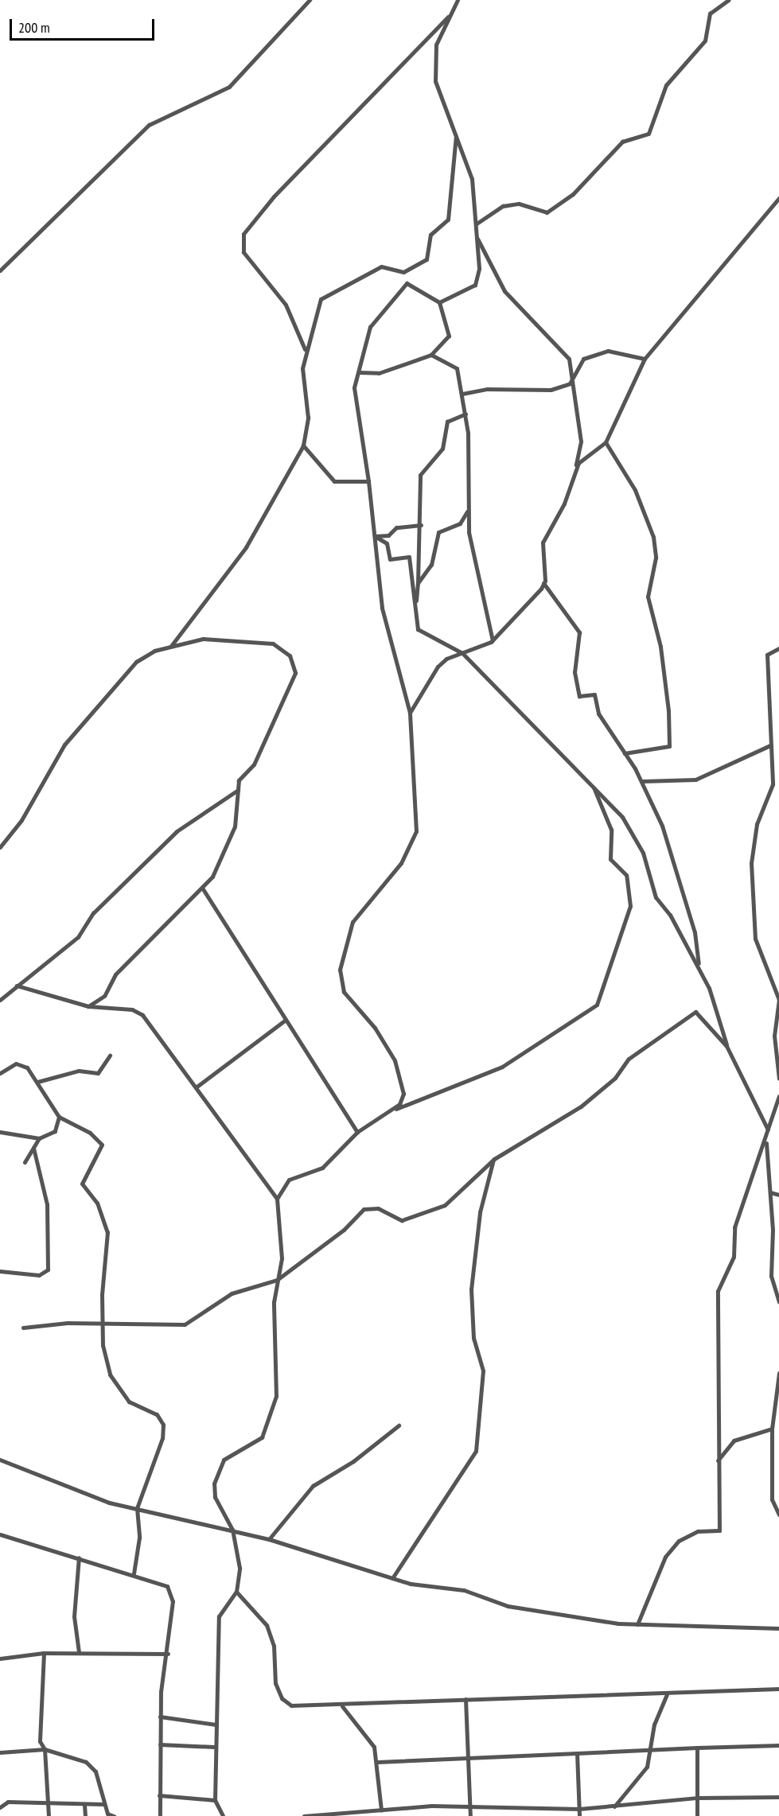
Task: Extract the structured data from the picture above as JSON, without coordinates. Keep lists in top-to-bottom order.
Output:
{
  "scale_bar": "200 m"
}
